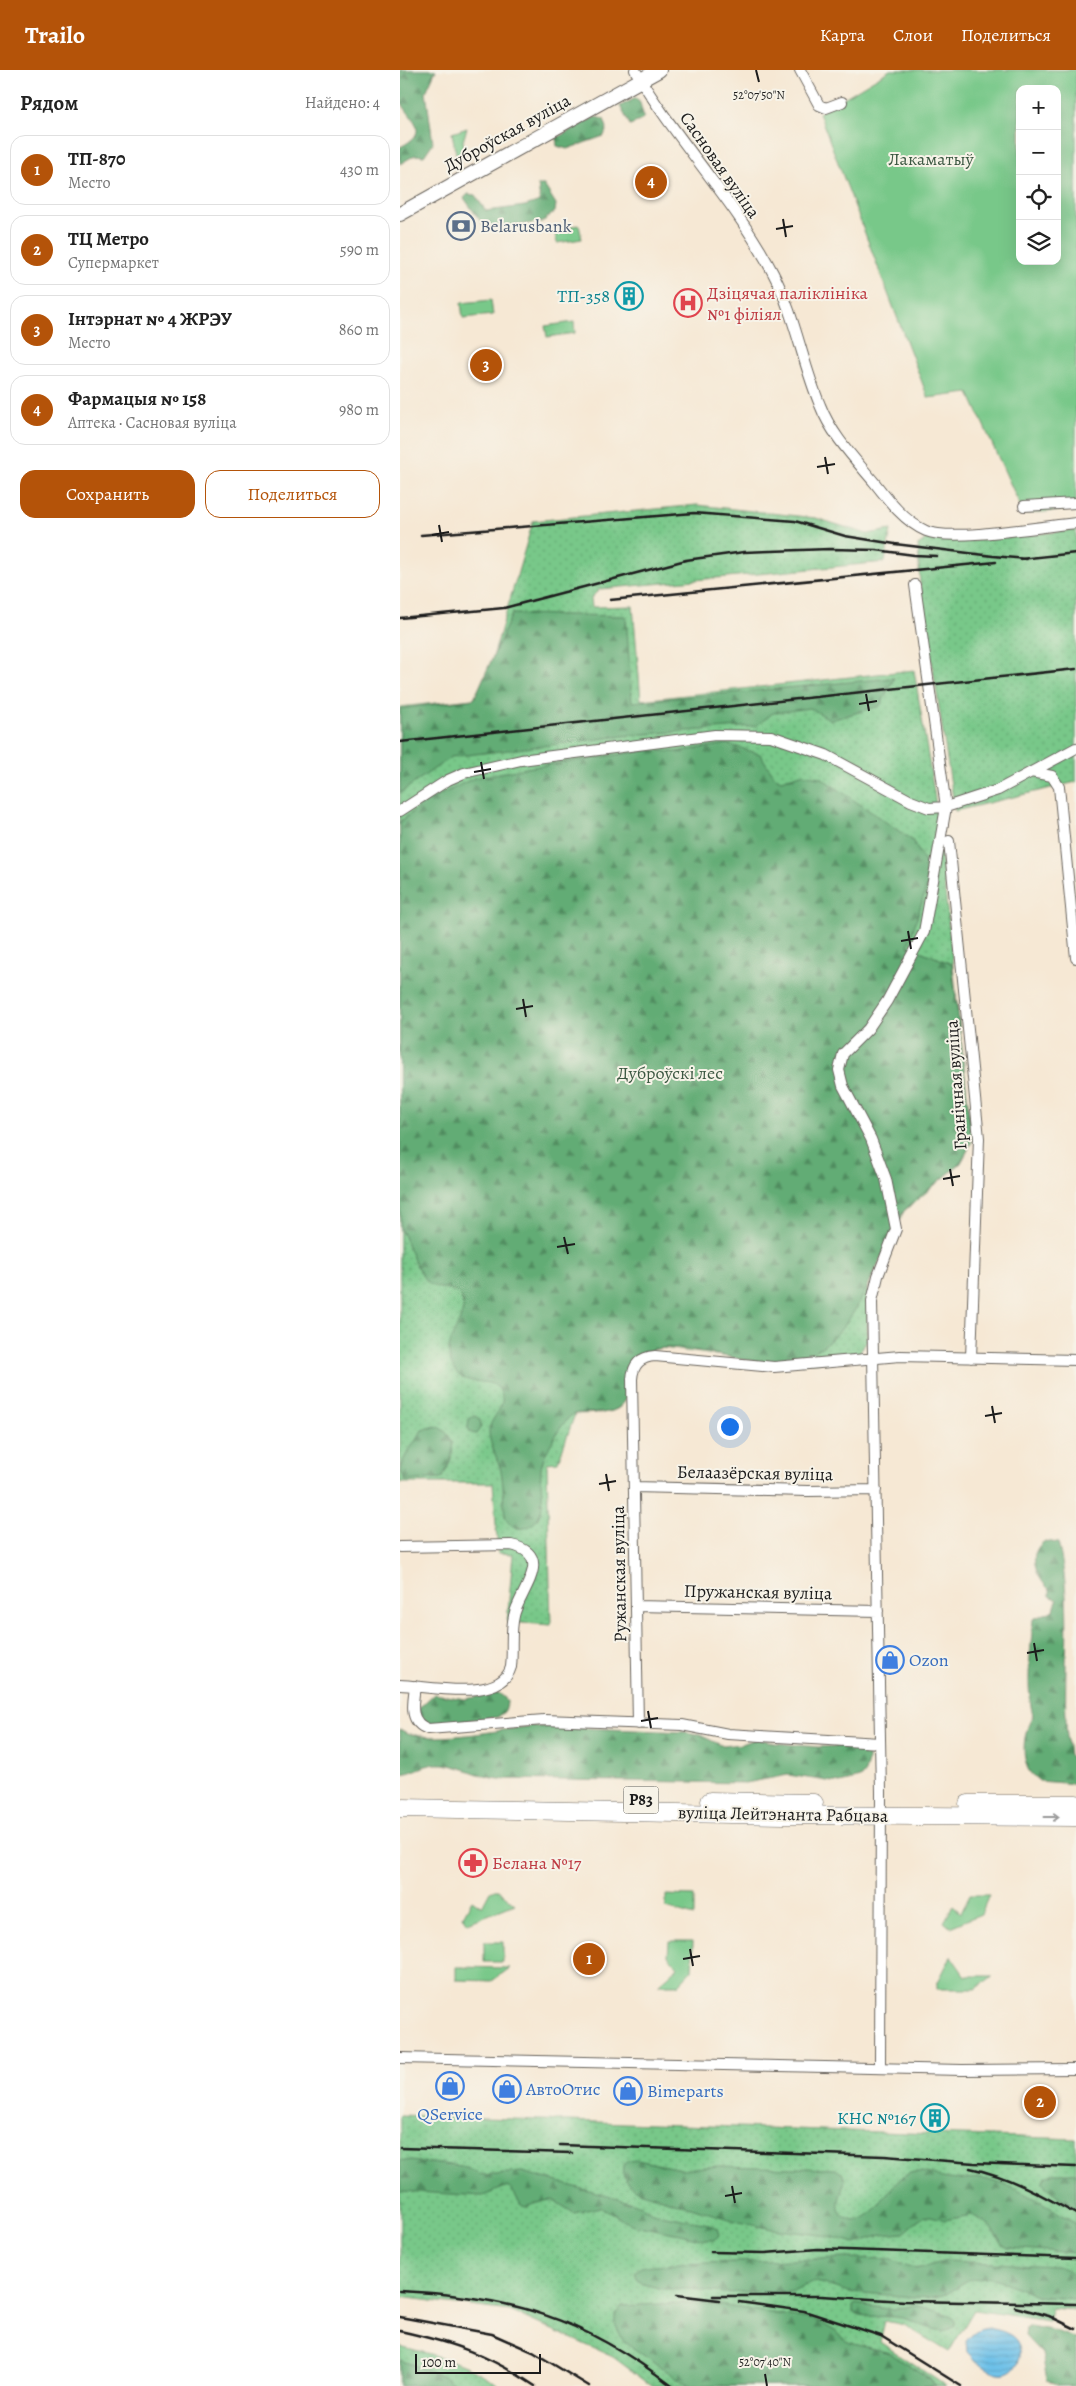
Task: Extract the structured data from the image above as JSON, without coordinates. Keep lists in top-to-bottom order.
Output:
{
  "streets": {
    "highway": ["Р83", "вуліца Лейтэнанта Рабцава"],
    "main road": ["Дуброўская вуліца"],
    "street": [
      "Сасновая вуліца",
      "Гранічная вуліца",
      "Белаазёрская вуліца",
      "Ружанская вуліца",
      "Пружанская вуліца"
    ]
  },
  "crossings": [
    ["Дуброўская вуліца", "Сасновая вуліца"],
    ["Белаазёрская вуліца", "Ружанская вуліца"],
    ["Ружанская вуліца", "Пружанская вуліца"]
  ],
  "parks": ["Лакаматыў", "Дуброўскі лес"],
  "places": {
    "bank": ["Belarusbank"],
    "building": ["ТП-358", "КНС №167"],
    "hospital": ["Дзіцячая паліклініка №1 філіял"],
    "shop": [
      "Ozon",
      "QService",
      "АвтоОтис",
      "Bimeparts"
    ],
    "pharmacy": ["Белана №17"]
  },
  "scale_bar": "100 m",
  "page": {
    "header": "Trailo",
    "nav": ["Карта", "Слои", "Поделиться"],
    "heading": ["Рядом", "Найдено: 4"],
    "map_buttons": ["+", "−"],
    "list": [
      {
        "mark": "1",
        "name": "ТП-870",
        "note": "Место",
        "value": "430 m"
      },
      {
        "mark": "2",
        "name": "ТЦ Метро",
        "note": "Супермаркет",
        "value": "590 m"
      },
      {
        "mark": "3",
        "name": "Інтэрнат № 4 ЖРЭУ",
        "note": "Место",
        "value": "860 m"
      },
      {
        "mark": "4",
        "name": "Фармацыя № 158",
        "note": "Аптека · Сасновая вуліца",
        "value": "980 m"
      }
    ],
    "pins": [
      "4",
      "3",
      "1",
      "2"
    ],
    "buttons": ["Сохранить", "Поделиться"],
    "scale": "100 m"
  },
  "coordinates": ["52°07'50\"N", "52°07'40\"N"]
}
